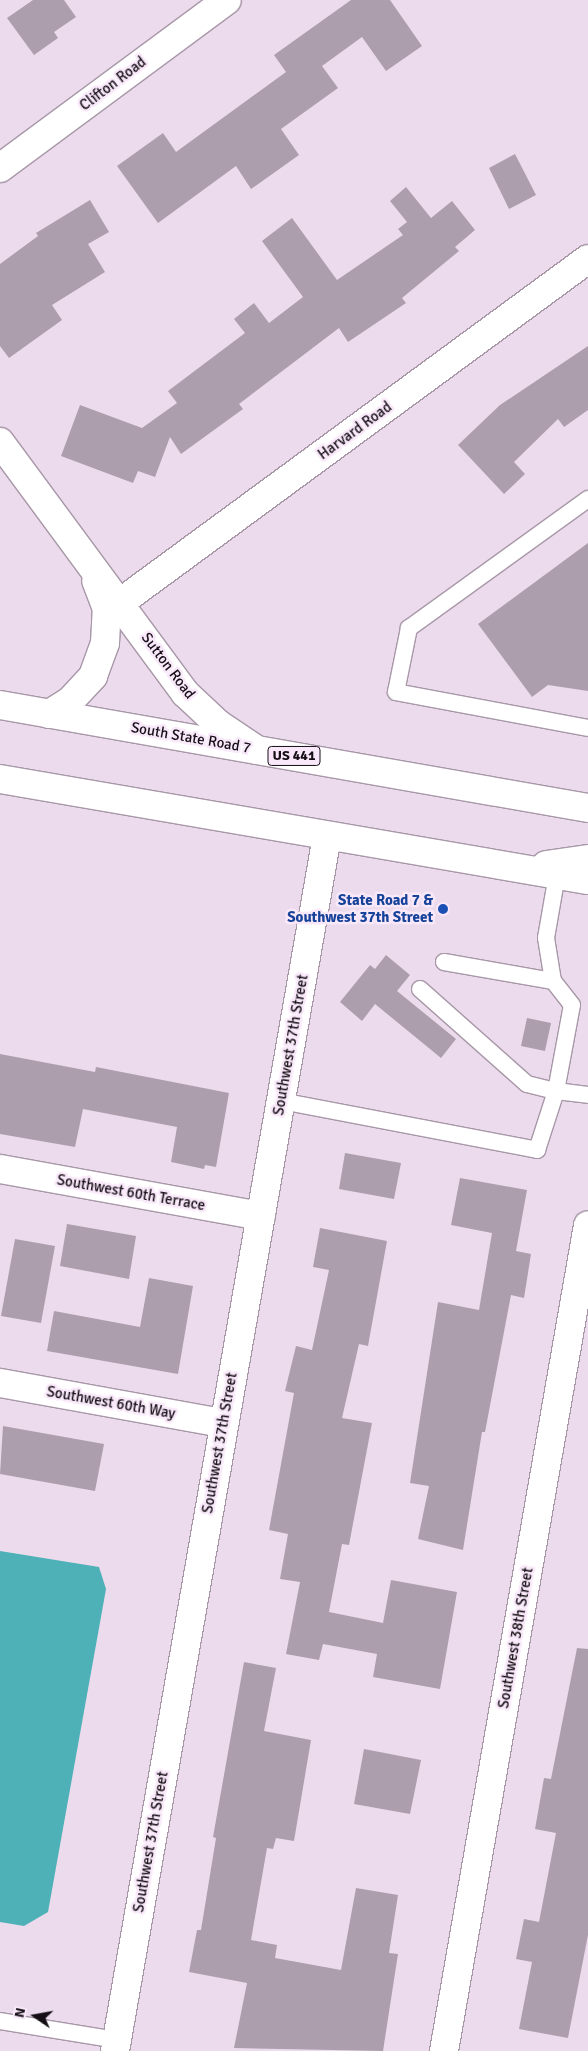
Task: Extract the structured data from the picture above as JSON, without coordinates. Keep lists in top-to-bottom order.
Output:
{
  "streets": {
    "street": [
      "Clifton Road",
      "Harvard Road",
      "Sutton Road",
      "South State Road 7",
      "US 441",
      "Southwest 37th Street",
      "Southwest 60th Terrace",
      "Southwest 60th Way",
      "Southwest 38th Street"
    ]
  },
  "crossings": [
    ["Harvard Road", "Sutton Road"],
    ["Sutton Road", "South State Road 7"],
    ["Southwest 37th Street", "Southwest 60th Terrace"],
    ["Southwest 37th Street", "Southwest 60th Way"]
  ],
  "places": ["State Road 7 & Southwest 37th Street"],
  "north": "left"
}
